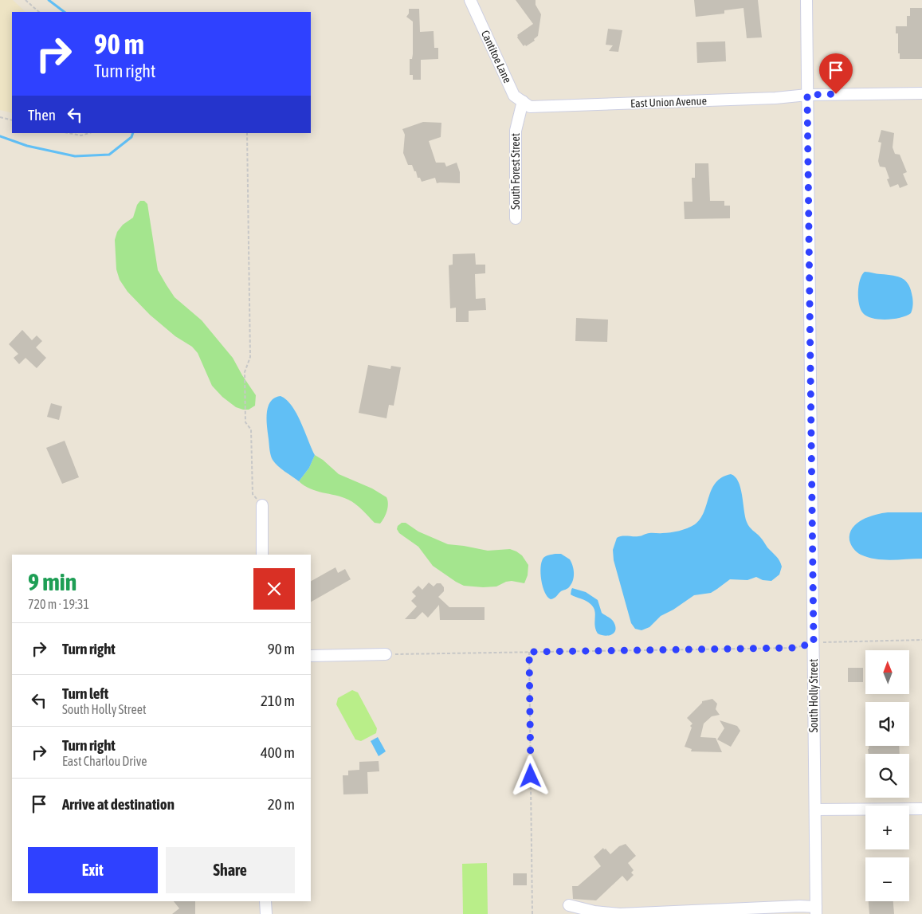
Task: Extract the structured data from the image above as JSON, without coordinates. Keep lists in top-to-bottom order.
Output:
{
  "streets": {
    "street": [
      "Cantitoe Lane",
      "East Union Avenue",
      "South Forest Street",
      "South Holly Street"
    ]
  },
  "crossings": [
    ["Cantitoe Lane", "East Union Avenue"],
    ["Cantitoe Lane", "South Forest Street"],
    ["East Union Avenue", "South Forest Street"],
    ["East Union Avenue", "South Holly Street"]
  ],
  "north": "top",
  "page": {
    "turn": ["90 m", "Turn right"],
    "then": "Then",
    "heading": ["9 min", "720 m · 19:31"],
    "list": [
      {
        "name": "Turn right",
        "value": "90 m"
      },
      {
        "name": "Turn left",
        "note": "South Holly Street",
        "value": "210 m"
      },
      {
        "name": "Turn right",
        "note": "East Charlou Drive",
        "value": "400 m"
      },
      {
        "name": "Arrive at destination",
        "value": "20 m"
      }
    ],
    "map_buttons": ["+", "−"],
    "buttons": ["Exit", "Share"]
  }
}
